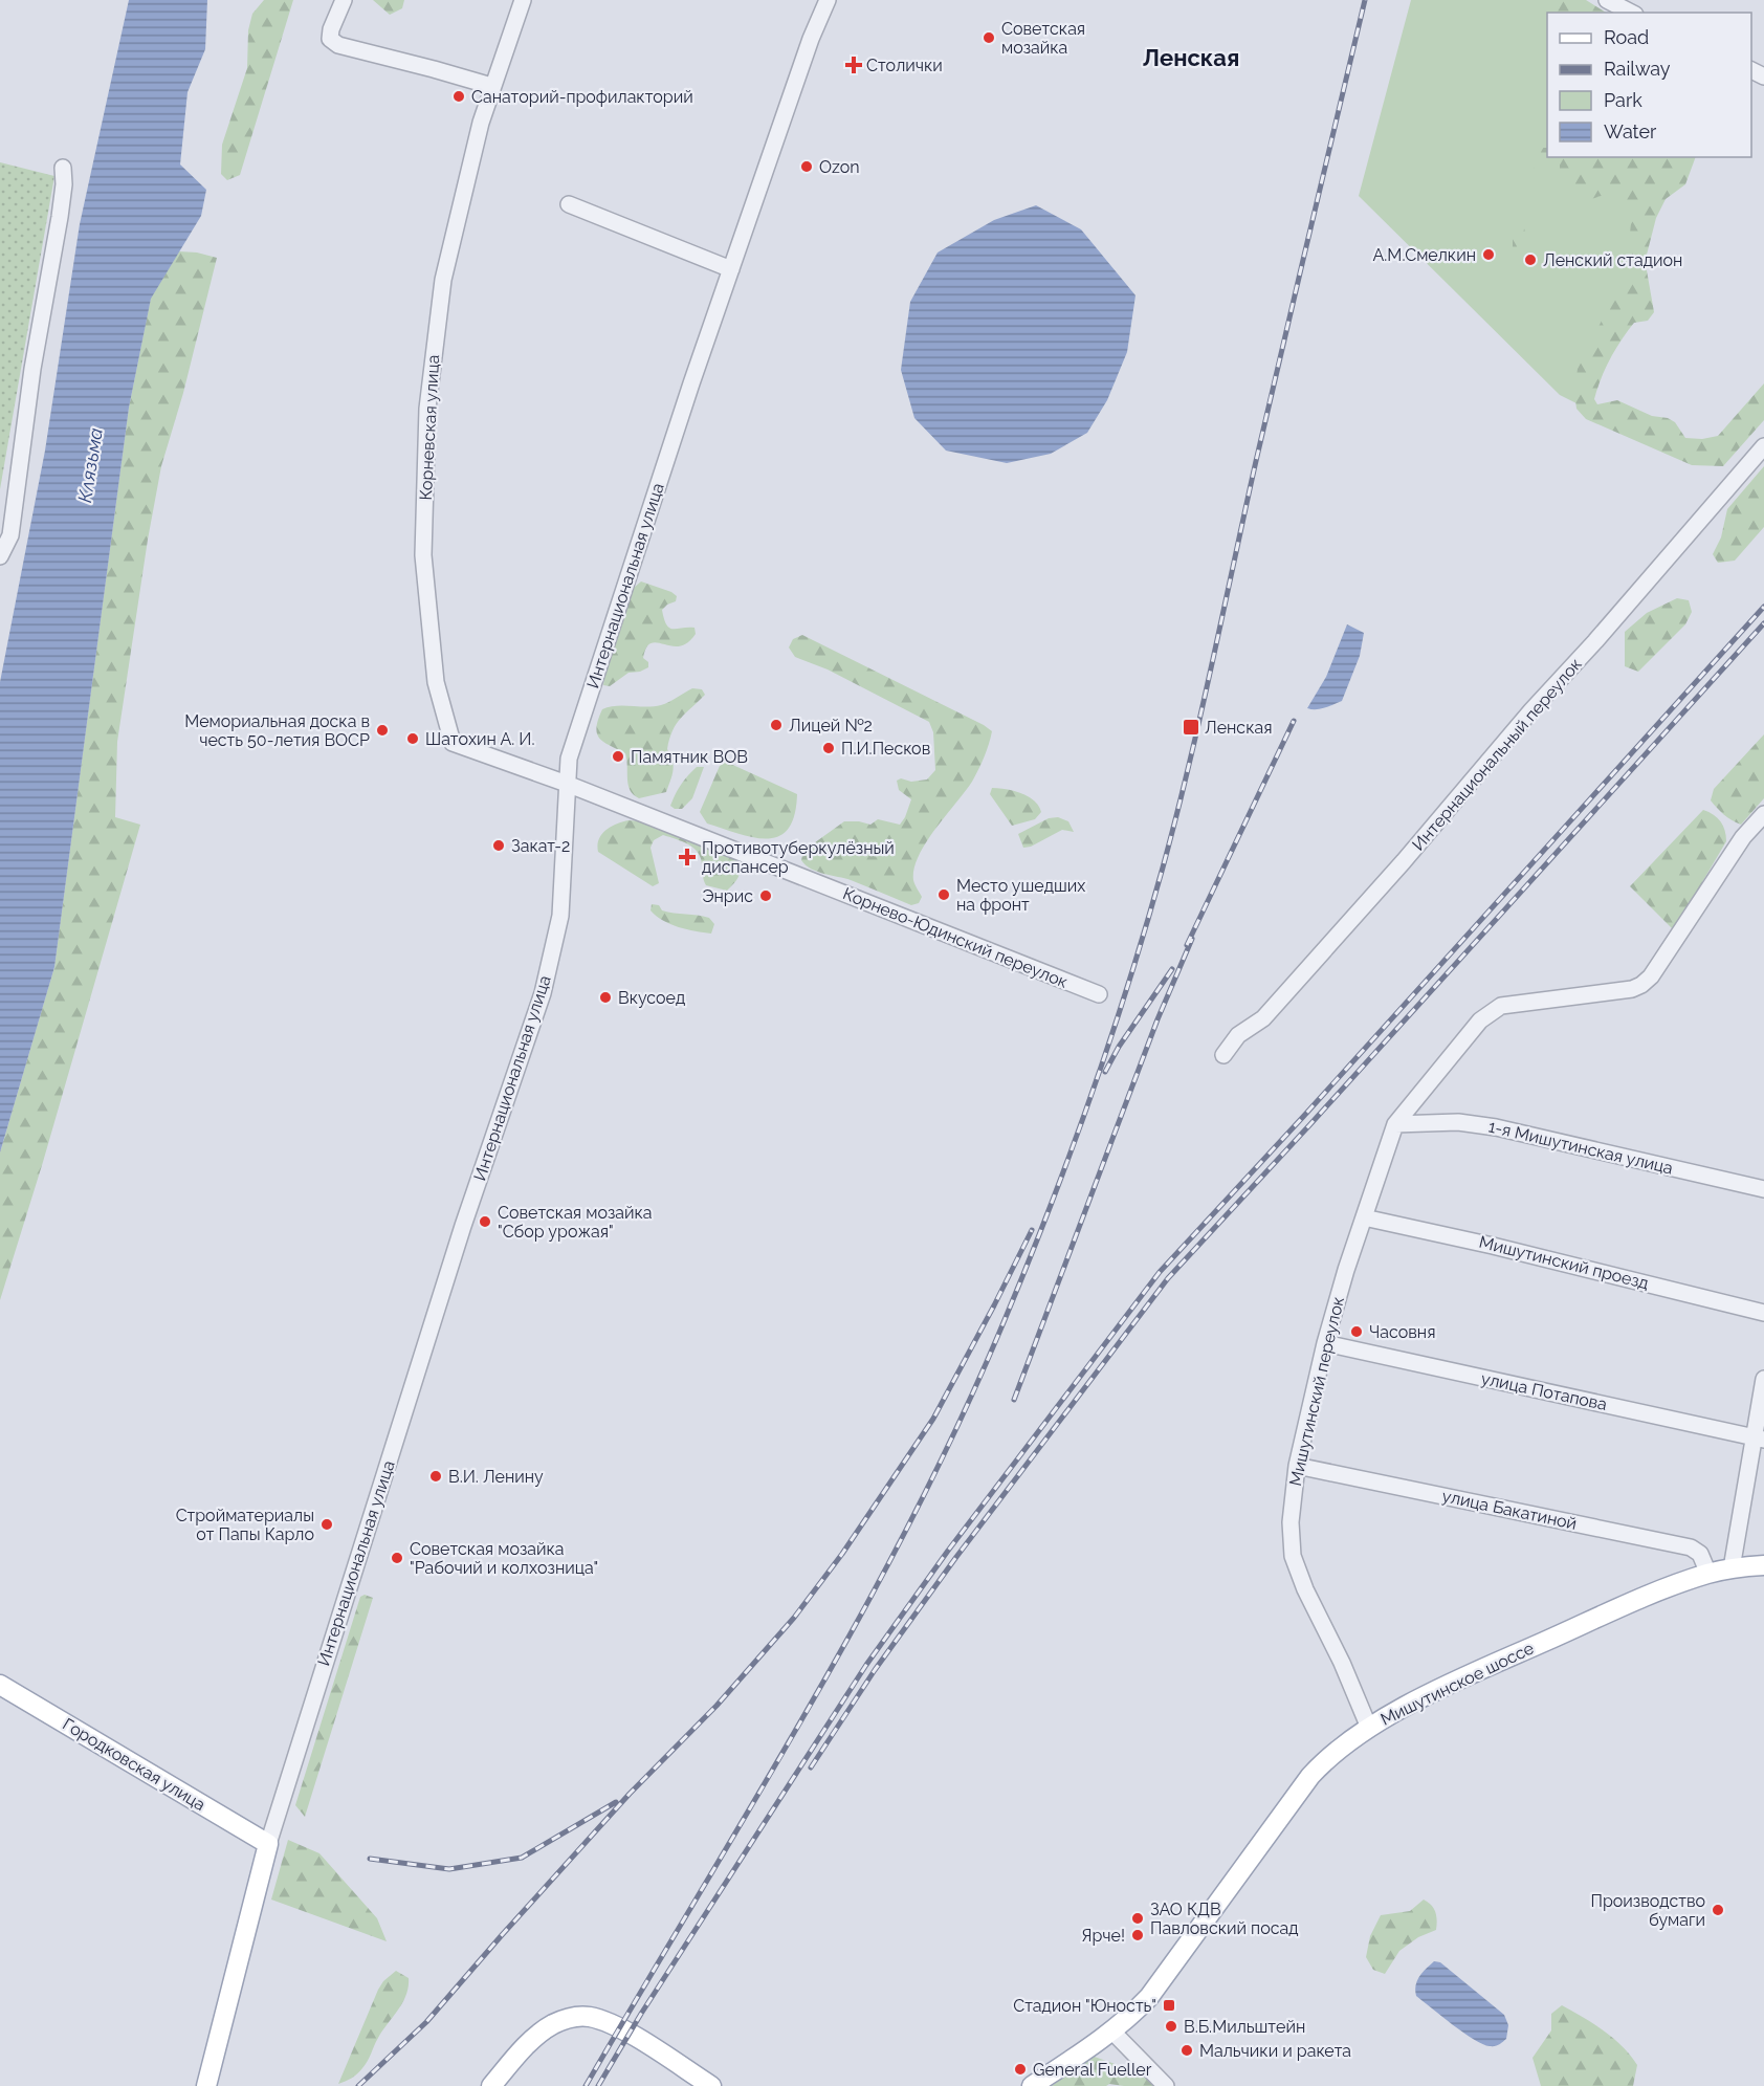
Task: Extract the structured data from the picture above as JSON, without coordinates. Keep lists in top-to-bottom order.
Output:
{
  "streets": {
    "main road": ["Интернациональная улица", "Мишутинское шоссе", "Городковская улица"],
    "street": [
      "Корневская улица",
      "Интернациональный переулок",
      "Корнево-Юдинский переулок",
      "1-я Мишутинская улица",
      "Мишутинский проезд",
      "Мишутинский переулок",
      "улица Потапова",
      "улица Бакатиной"
    ]
  },
  "crossings": [
    ["Корневская улица", "Интернациональная улица"],
    ["Корневская улица", "Корнево-Юдинский переулок"],
    ["Интернациональная улица", "Корнево-Юдинский переулок"],
    ["Интернациональная улица", "Городковская улица"],
    ["1-я Мишутинская улица", "Мишутинский переулок"],
    ["Мишутинский проезд", "Мишутинский переулок"],
    ["Мишутинский переулок", "улица Потапова"],
    ["Мишутинский переулок", "улица Бакатиной"],
    ["Мишутинский переулок", "Мишутинское шоссе"],
    ["улица Бакатиной", "Мишутинское шоссе"]
  ],
  "districts": ["Ленская"],
  "water": ["Клязьма"],
  "places": {
    "other": [
      "Советская мозайка",
      "Санаторий-профилакторий",
      "Ozon",
      "А.М.Смелкин",
      "Ленский стадион",
      "Лицей №2",
      "Мемориальная доска в честь 50-летия ВОСР",
      "Шатохин А. И.",
      "П.И.Песков",
      "Памятник ВОВ",
      "Закат-2",
      "Место ушедших на фронт",
      "Энрис",
      "Вкусоед",
      "Советская мозайка \"Сбор урожая\"",
      "Часовня",
      "В.И. Ленину",
      "Стройматериалы от Папы Карло",
      "Советская мозайка \"Рабочий и колхозница\"",
      "Производство бумаги",
      "ЗАО КДВ Павловский посад",
      "Ярче!",
      "В.Б.Мильштейн",
      "Мальчики и ракета",
      "General Fueller"
    ],
    "health": ["Столички", "Противотуберкулёзный диспансер"],
    "transit": ["Ленская", "Стадион \"Юность\""]
  },
  "legend": [
    "Road",
    "Railway",
    "Park",
    "Water"
  ]
}
